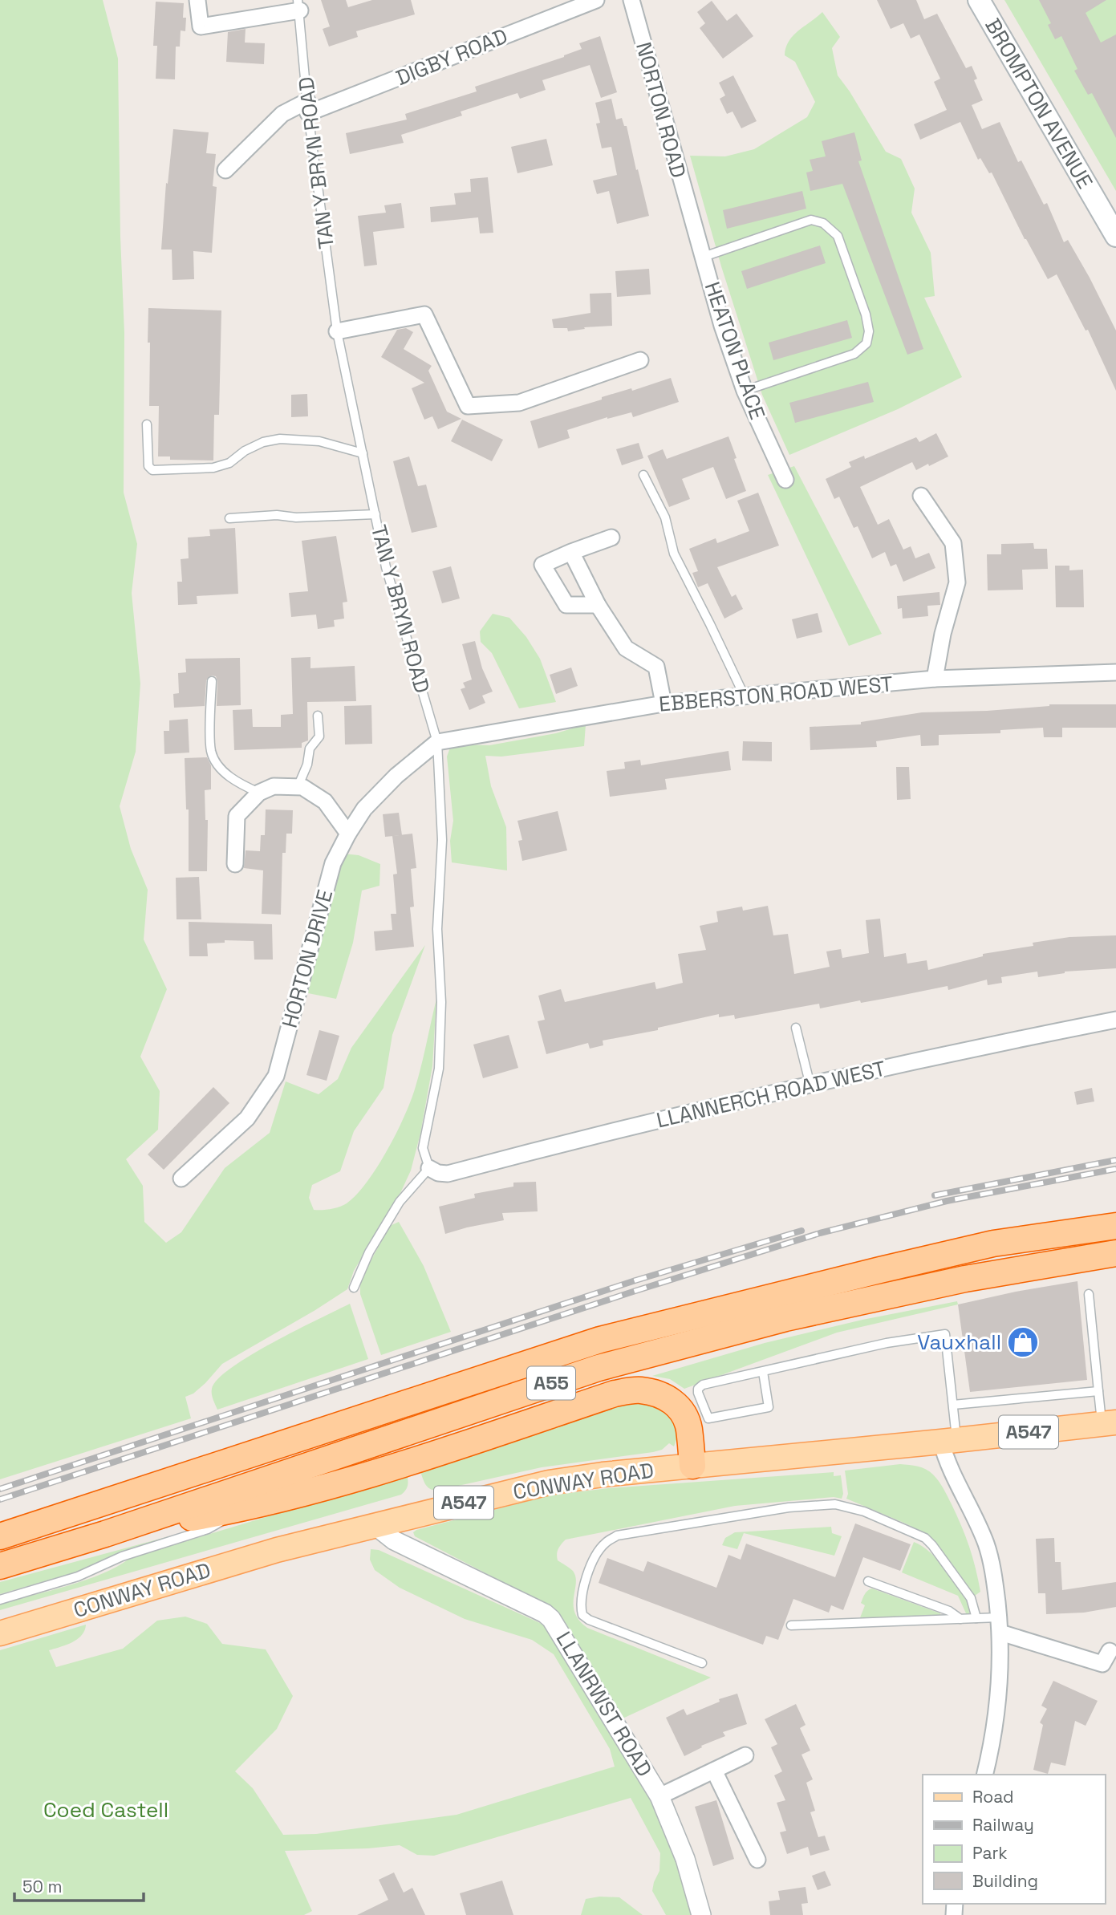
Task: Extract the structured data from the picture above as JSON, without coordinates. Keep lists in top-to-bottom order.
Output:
{
  "streets": {
    "highway": ["A55"],
    "main road": ["BROMPTON AVENUE", "A547", "CONWAY ROAD"],
    "street": [
      "DIGBY ROAD",
      "NORTON ROAD",
      "HEATON PLACE",
      "EBBERSTON ROAD WEST",
      "HORTON DRIVE",
      "LLANNERCH ROAD WEST",
      "LLANRWST ROAD"
    ],
    "lane": ["TAN Y BRYN ROAD"]
  },
  "crossings": [
    ["DIGBY ROAD", "TAN Y BRYN ROAD"],
    ["NORTON ROAD", "HEATON PLACE"],
    ["TAN Y BRYN ROAD", "EBBERSTON ROAD WEST"],
    ["TAN Y BRYN ROAD", "HORTON DRIVE"],
    ["TAN Y BRYN ROAD", "LLANNERCH ROAD WEST"],
    ["EBBERSTON ROAD WEST", "HORTON DRIVE"],
    ["CONWAY ROAD", "LLANRWST ROAD"]
  ],
  "parks": ["Coed Castell"],
  "places": {
    "shop": ["Vauxhall"]
  },
  "legend": [
    "Road",
    "Railway",
    "Park",
    "Building"
  ],
  "scale_bar": "50 m"
}
